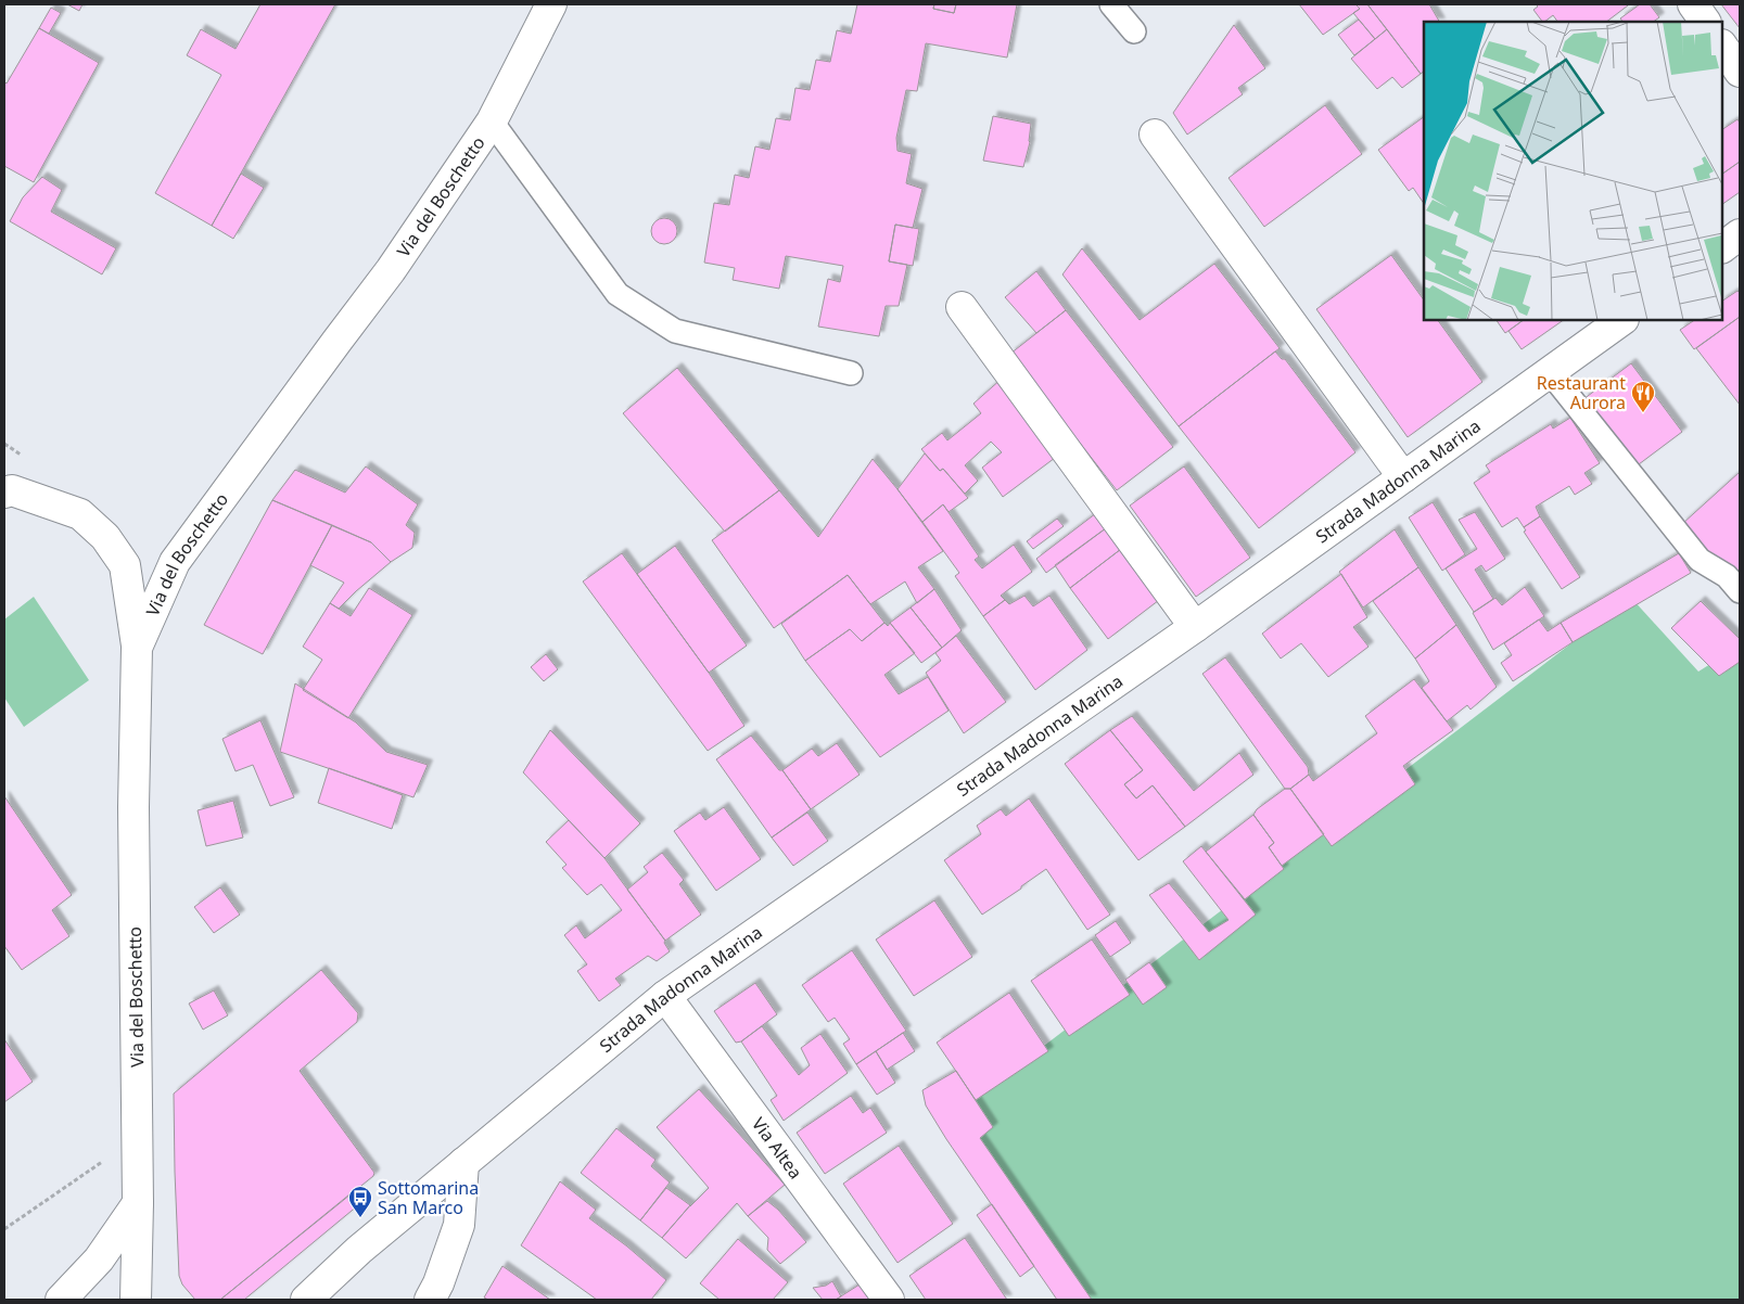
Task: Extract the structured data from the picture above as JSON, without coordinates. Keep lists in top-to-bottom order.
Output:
{
  "streets": {
    "street": ["Via del Boschetto", "Strada Madonna Marina", "Via Altea"]
  },
  "crossings": [
    ["Strada Madonna Marina", "Via Altea"]
  ],
  "places": {
    "restaurant": ["Restaurant Aurora"],
    "bus stop": ["Sottomarina San Marco"]
  }
}
